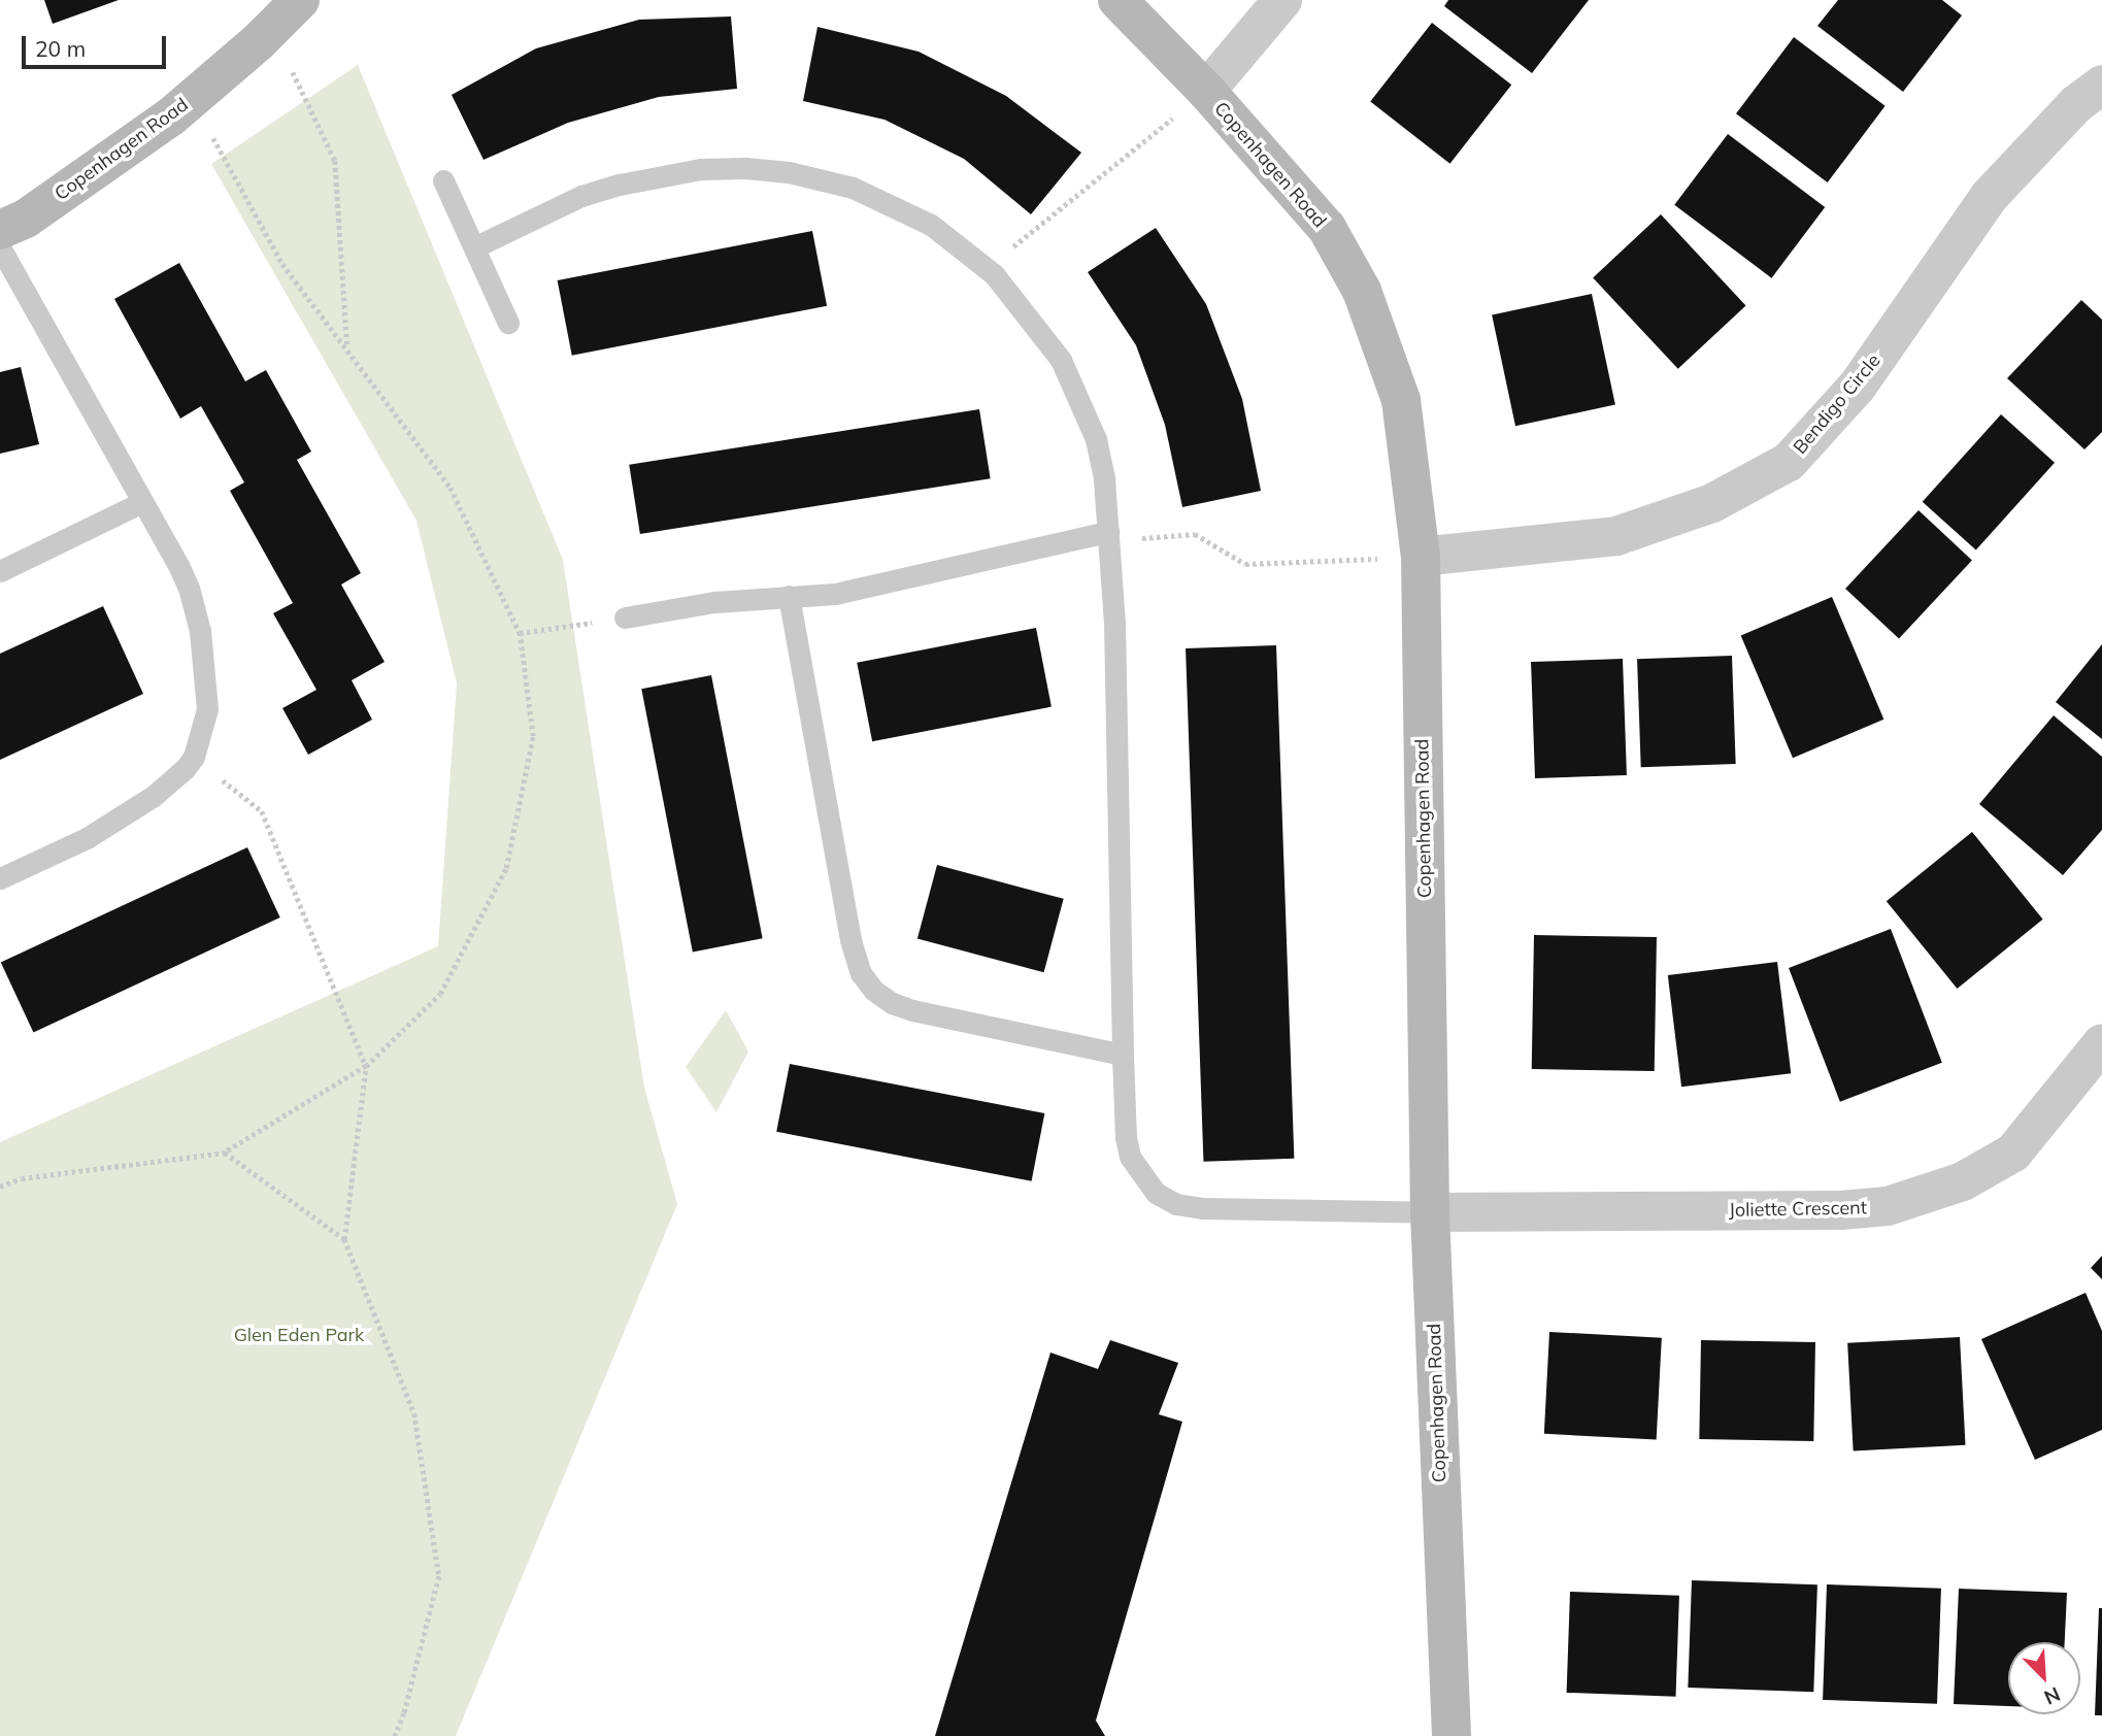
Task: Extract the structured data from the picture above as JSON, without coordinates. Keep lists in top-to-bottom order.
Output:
{
  "streets": {
    "street": ["Copenhagen Road", "Bendigo Circle", "Joliette Crescent"]
  },
  "crossings": [
    ["Copenhagen Road", "Bendigo Circle"],
    ["Copenhagen Road", "Joliette Crescent"]
  ],
  "parks": ["Glen Eden Park"],
  "scale_bar": "20 m",
  "north": "bottom right"
}
